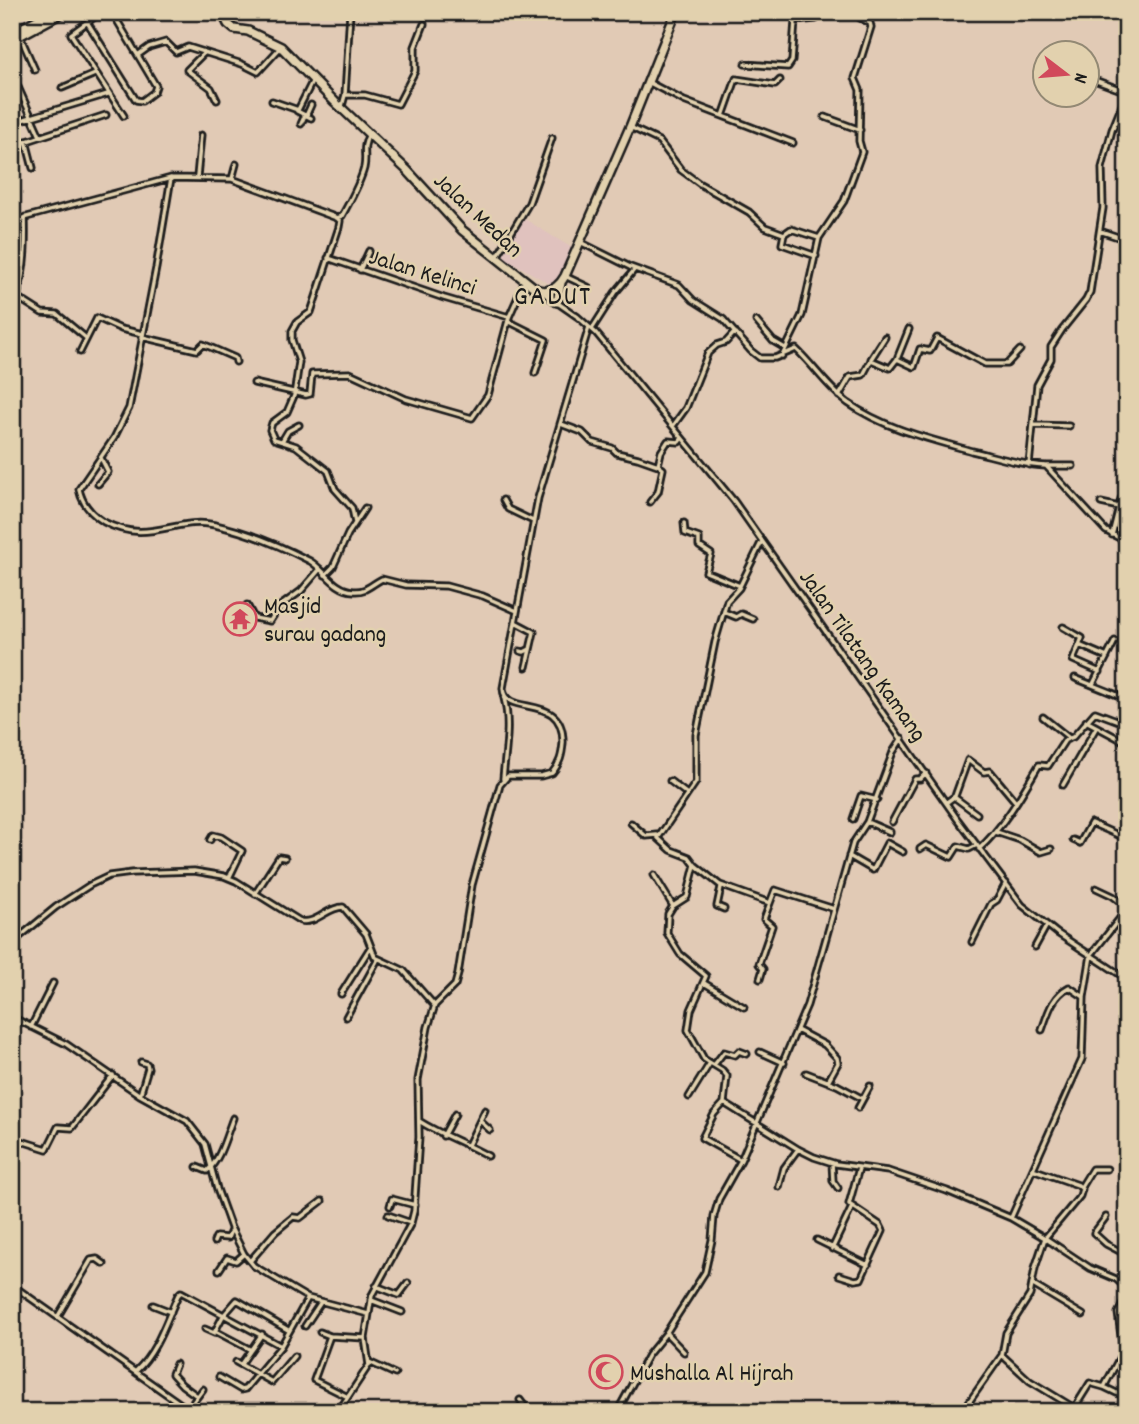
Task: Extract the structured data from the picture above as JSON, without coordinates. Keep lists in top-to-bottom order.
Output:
{
  "streets": {
    "highway": ["Jalan Medan"],
    "street": ["Jalan Kelinci", "Jalan Tilatang Kamang"]
  },
  "crossings": [
    ["Jalan Medan", "Jalan Tilatang Kamang"]
  ],
  "districts": ["GADUT"],
  "places": {
    "temple": ["Masjid surau gadang"],
    "mosque": ["Mushalla Al Hijrah"]
  },
  "north": "right"
}
